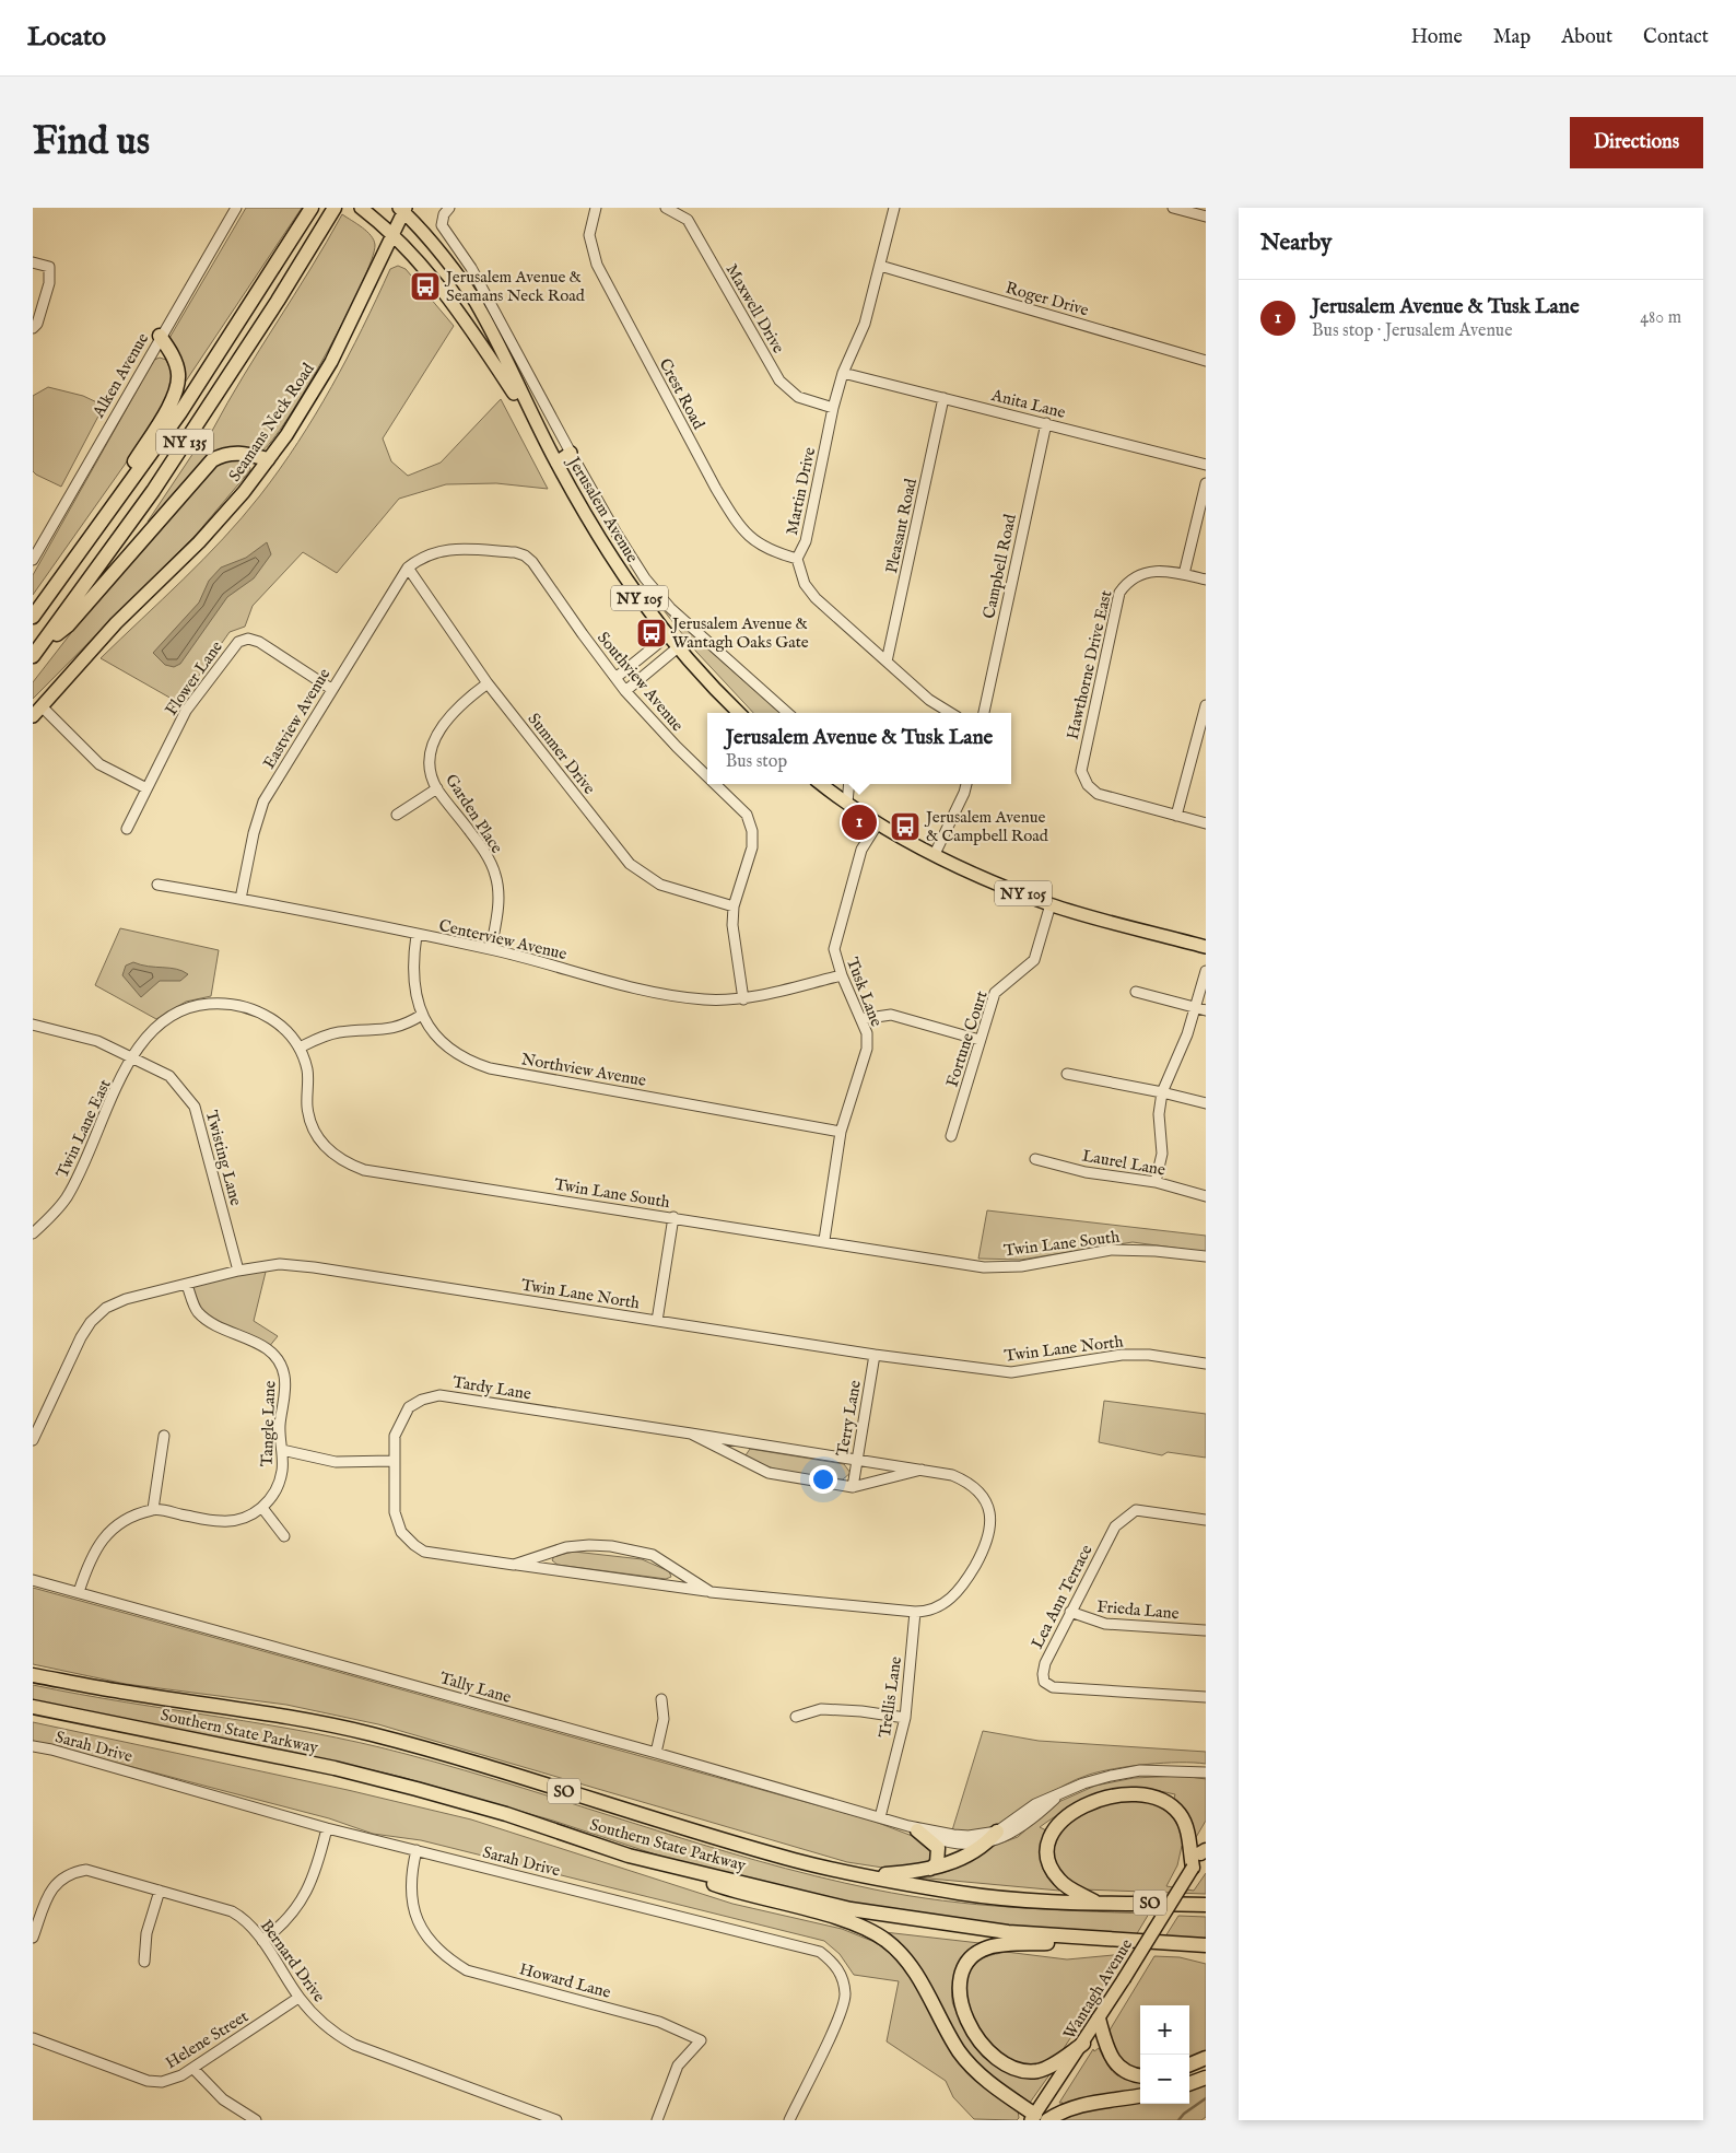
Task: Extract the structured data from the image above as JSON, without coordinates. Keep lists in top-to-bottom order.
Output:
{
  "streets": {
    "highway": ["NY 135", "Southern State Parkway", "SO"],
    "main road": [
      "Seamans Neck Road",
      "Jerusalem Avenue",
      "NY 105",
      "Wantagh Avenue"
    ],
    "street": [
      "Roger Drive",
      "Maxwell Drive",
      "Alken Avenue",
      "Crest Road",
      "Anita Lane",
      "Martin Drive",
      "Pleasant Road",
      "Campbell Road",
      "Hawthorne Drive East",
      "Flower Lane",
      "Southview Avenue",
      "Eastview Avenue",
      "Summer Drive",
      "Garden Place",
      "Centerview Avenue",
      "Tusk Lane",
      "Fortune Court",
      "Northview Avenue",
      "Twin Lane East",
      "Twisting Lane",
      "Laurel Lane",
      "Twin Lane South",
      "Twin Lane North",
      "Tardy Lane",
      "Terry Lane",
      "Tangle Lane",
      "Lea Ann Terrace",
      "Frieda Lane",
      "Tally Lane",
      "Trellis Lane",
      "Sarah Drive",
      "Bernard Drive",
      "Howard Lane",
      "Helene Street"
    ]
  },
  "crossings": [
    ["Roger Drive", "Martin Drive"],
    ["Maxwell Drive", "Martin Drive"],
    ["Crest Road", "Martin Drive"],
    ["Anita Lane", "Martin Drive"],
    ["Anita Lane", "Pleasant Road"],
    ["Anita Lane", "Campbell Road"],
    ["Seamans Neck Road", "Jerusalem Avenue"],
    ["Martin Drive", "Pleasant Road"],
    ["NY 105", "Tusk Lane"],
    ["NY 105", "Fortune Court"],
    ["Flower Lane", "Eastview Avenue"],
    ["Southview Avenue", "Eastview Avenue"],
    ["Southview Avenue", "Summer Drive"],
    ["Southview Avenue", "Centerview Avenue"],
    ["Eastview Avenue", "Summer Drive"],
    ["Eastview Avenue", "Centerview Avenue"],
    ["Summer Drive", "Garden Place"],
    ["Garden Place", "Centerview Avenue"],
    ["Centerview Avenue", "Tusk Lane"],
    ["Centerview Avenue", "Northview Avenue"],
    ["Tusk Lane", "Northview Avenue"],
    ["Tusk Lane", "Twin Lane South"],
    ["Twin Lane East", "Twisting Lane"],
    ["Twin Lane East", "Twin Lane South"],
    ["Twisting Lane", "Twin Lane South"],
    ["Twisting Lane", "Twin Lane North"],
    ["Twin Lane North", "Terry Lane"],
    ["Twin Lane North", "Tangle Lane"],
    ["Tardy Lane", "Terry Lane"],
    ["Tardy Lane", "Trellis Lane"],
    ["Lea Ann Terrace", "Frieda Lane"],
    ["Tally Lane", "Trellis Lane"],
    ["Sarah Drive", "Howard Lane"],
    ["Bernard Drive", "Helene Street"]
  ],
  "places": {
    "bus stop": ["Jerusalem Avenue & Seamans Neck Road", "Jerusalem Avenue & Wantagh Oaks Gate", "Jerusalem Avenue & Campbell Road"]
  },
  "page": {
    "header": "Locato",
    "nav": [
      "Home",
      "Map",
      "About",
      "Contact"
    ],
    "buttons": "Directions",
    "title": "Find us",
    "heading": "Nearby",
    "list": [
      {
        "mark": "1",
        "name": "Jerusalem Avenue & Tusk Lane",
        "note": "Bus stop · Jerusalem Avenue",
        "value": "480 m"
      }
    ],
    "popup": ["Jerusalem Avenue & Tusk Lane", "Bus stop"],
    "pins": "1",
    "map_buttons": ["+", "−"]
  }
}
